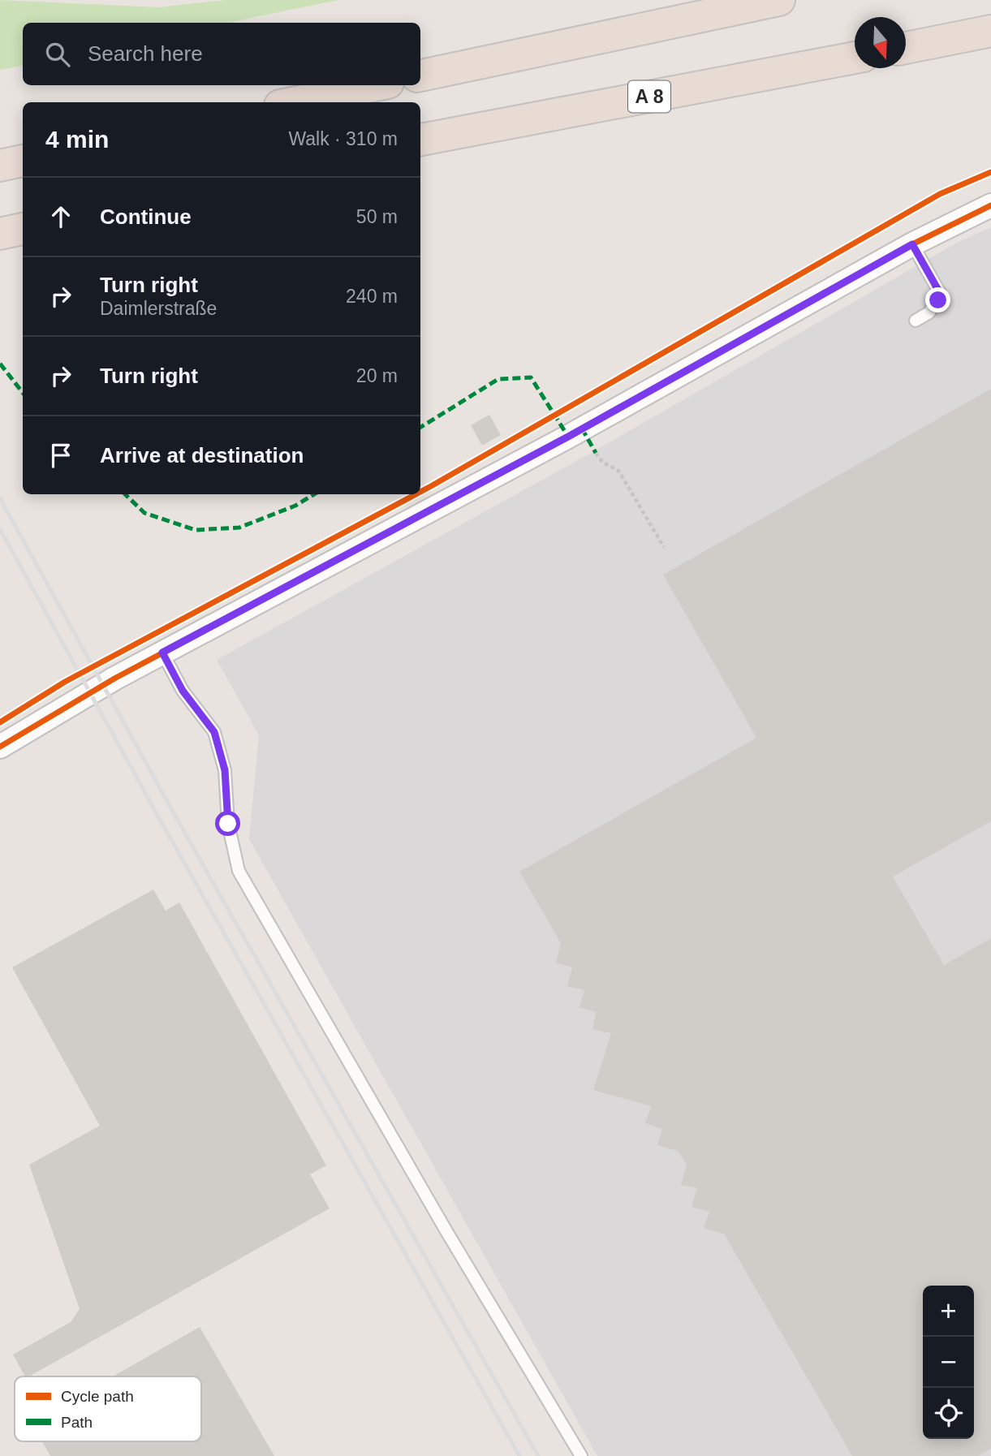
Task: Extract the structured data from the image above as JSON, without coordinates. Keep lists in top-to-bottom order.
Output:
{
  "streets": {
    "highway": ["A 8"]
  },
  "legend": ["Cycle path", "Path"],
  "north": "bottom",
  "page": {
    "search": "Search here",
    "heading": ["4 min", "Walk · 310 m"],
    "list": [
      ["Continue", "50 m"],
      ["Turn right", "Daimlerstraße", "240 m"],
      ["Turn right", "20 m"],
      "Arrive at destination"
    ],
    "map_buttons": ["+", "−"]
  }
}
